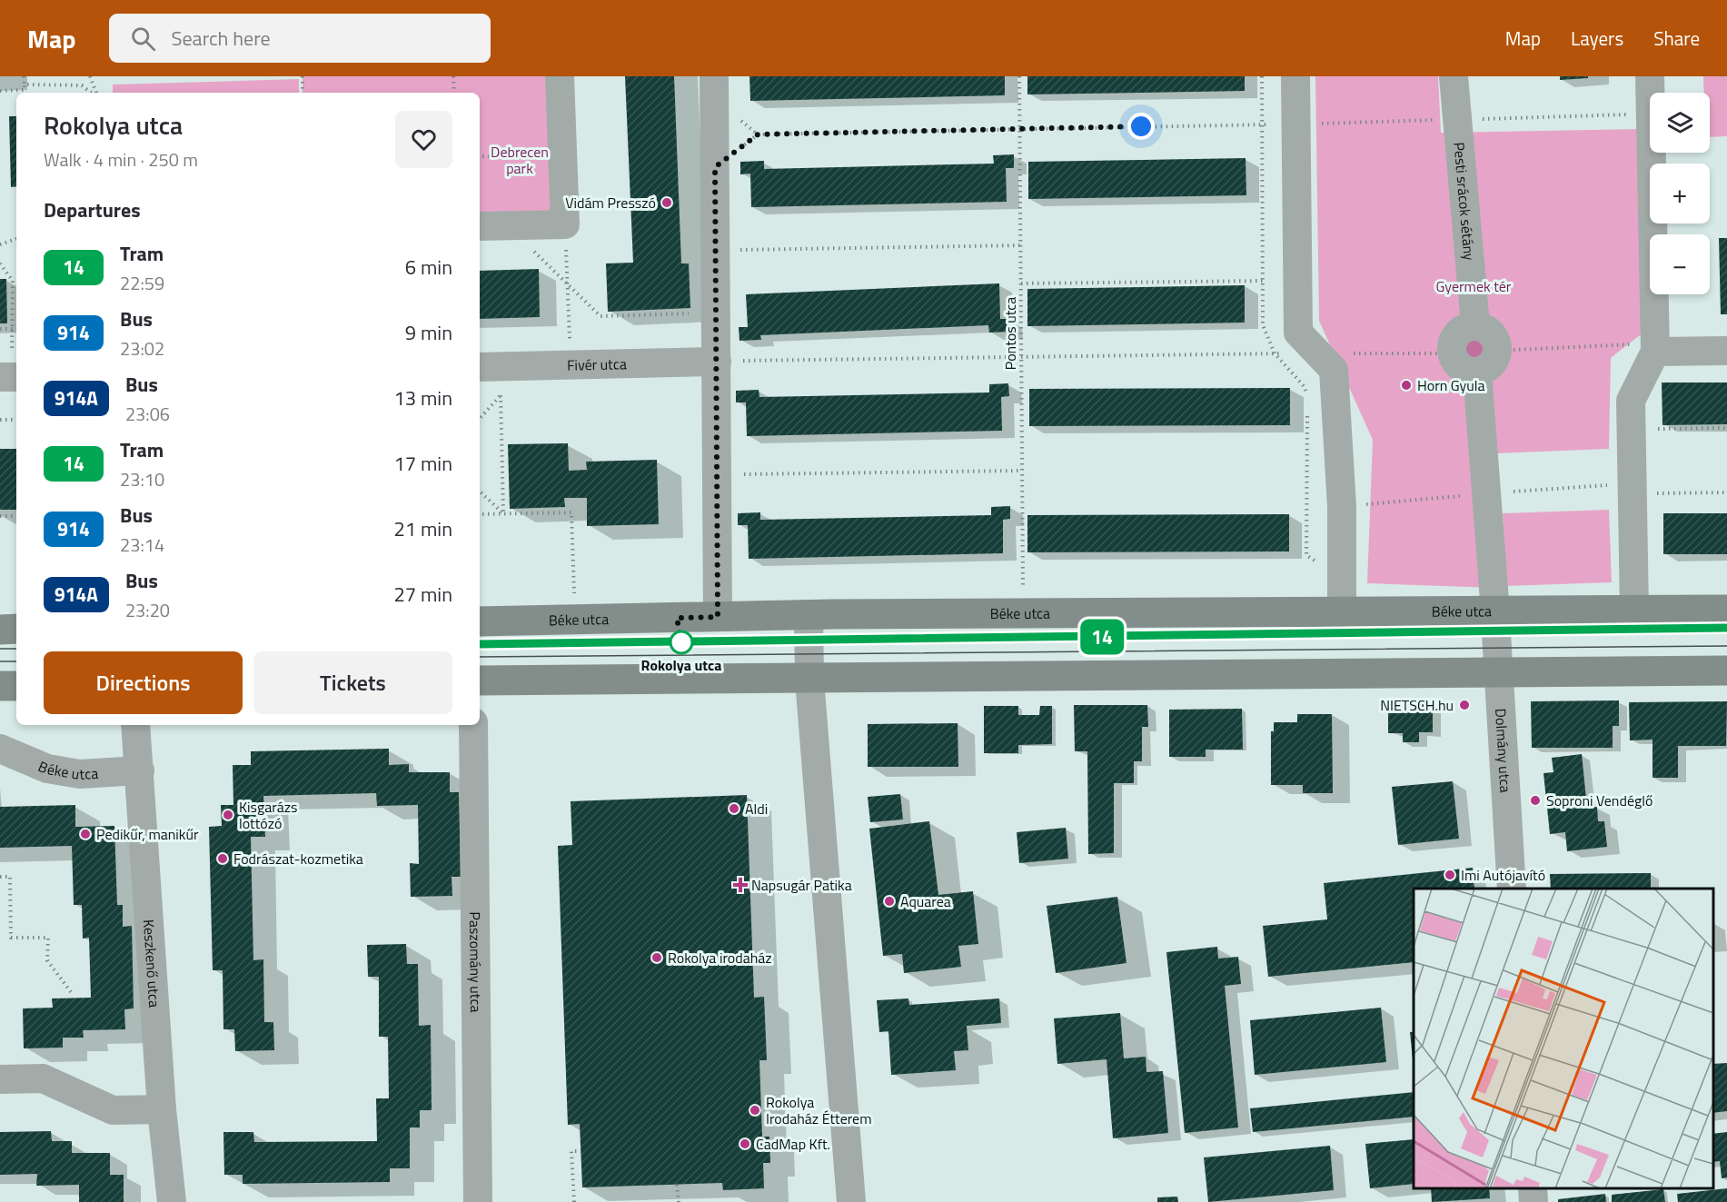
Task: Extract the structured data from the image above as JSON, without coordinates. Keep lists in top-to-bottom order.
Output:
{
  "streets": {
    "main road": ["Béke utca"],
    "street": [
      "Pesti srácok sétány",
      "Fivér utca",
      "Dolmány utca",
      "Keszkenő utca",
      "Paszomány utca"
    ],
    "path": ["Pontos utca"]
  },
  "crossings": [
    ["Béke utca", "Dolmány utca"],
    ["Béke utca", "Keszkenő utca"]
  ],
  "parks": ["Debrecen park", "Gyermek tér"],
  "places": {
    "other": [
      "Vidám Presszó",
      "Horn Gyula",
      "Rokolya utca",
      "NIETSCH.hu",
      "Soproni Vendéglő",
      "Aldi",
      "Kisgarázs lottózó",
      "Pedikűr, manikűr",
      "Fodrászat-kozmetika",
      "Imi Autójavító",
      "Aquarea",
      "Rokolya irodaház",
      "Rokolya Irodaház Étterem",
      "CadMap Kft."
    ],
    "health": ["Napsugár Patika"]
  },
  "lines": ["tram line 14"],
  "page": {
    "header": "Map",
    "search": "Search here",
    "nav": ["Map", "Layers", "Share"],
    "on_map": "14",
    "map_buttons": ["+", "−"],
    "heading": [
      ["Rokolya utca", "Walk · 4 min · 250 m"],
      "Departures"
    ],
    "list": [
      {
        "mark": "14",
        "name": "Tram",
        "note": "22:59",
        "value": "6 min"
      },
      {
        "mark": "914",
        "name": "Bus",
        "note": "23:02",
        "value": "9 min"
      },
      {
        "mark": "914A",
        "name": "Bus",
        "note": "23:06",
        "value": "13 min"
      },
      {
        "mark": "14",
        "name": "Tram",
        "note": "23:10",
        "value": "17 min"
      },
      {
        "mark": "914",
        "name": "Bus",
        "note": "23:14",
        "value": "21 min"
      },
      {
        "mark": "914A",
        "name": "Bus",
        "note": "23:20",
        "value": "27 min"
      }
    ],
    "buttons": ["Directions", "Tickets"]
  }
}
